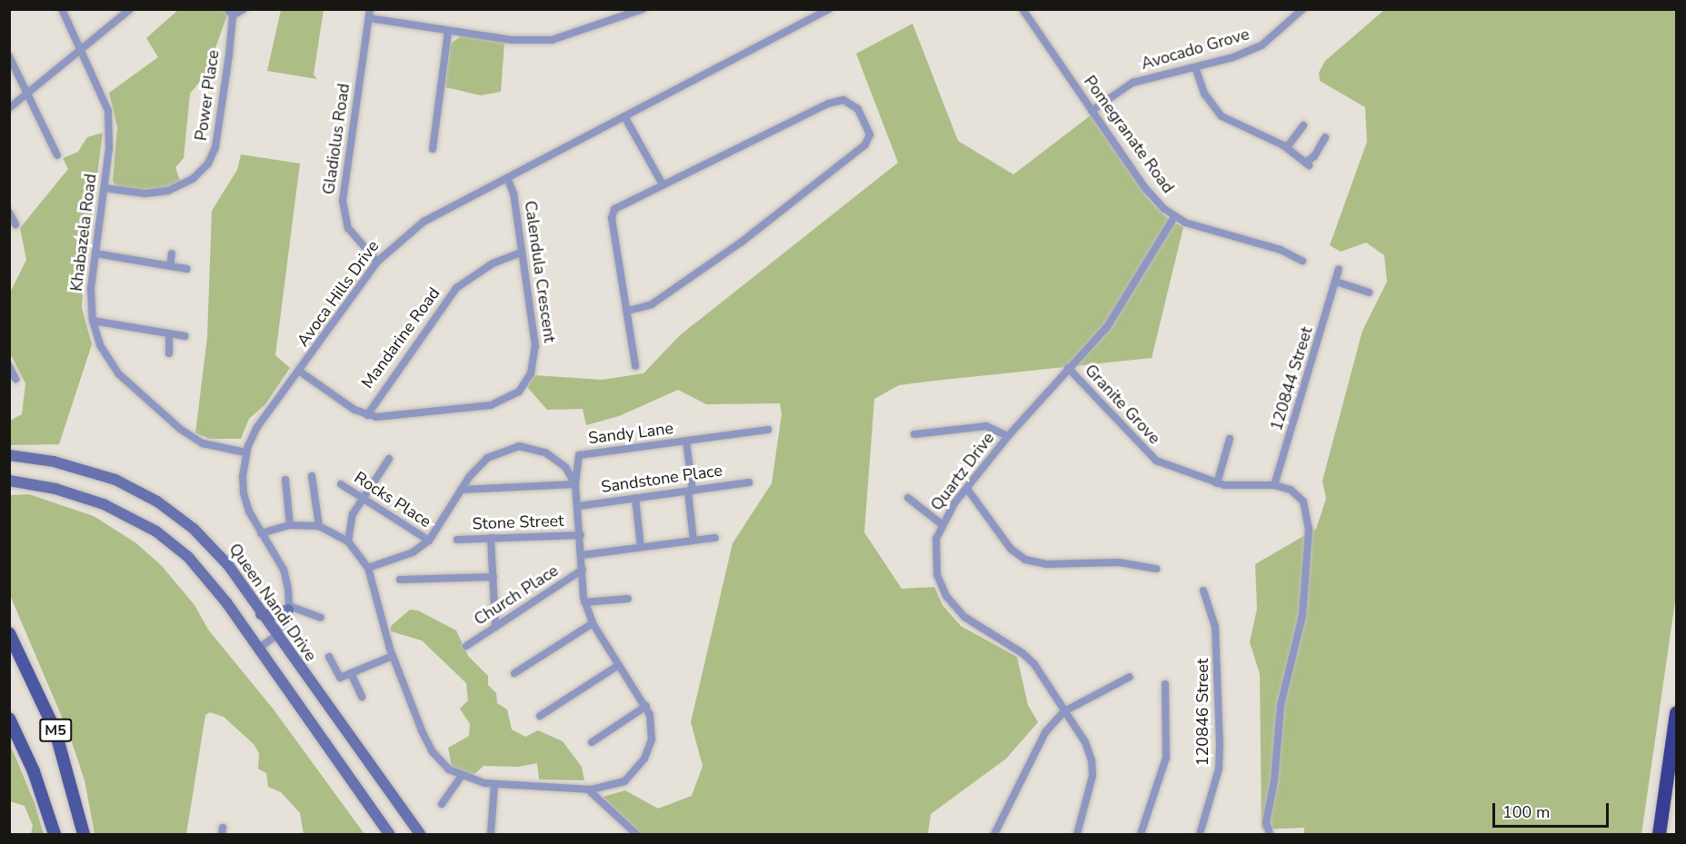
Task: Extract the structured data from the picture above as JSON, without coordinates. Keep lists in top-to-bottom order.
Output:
{
  "streets": {
    "main road": ["Queen Nandi Drive", "M5"],
    "street": [
      "Avocado Grove",
      "Power Place",
      "Pomegranate Road",
      "Gladiolus Road",
      "Khabazela Road",
      "Calendula Crescent",
      "Avoca Hills Drive",
      "Mandarine Road",
      "120844 Street",
      "Granite Grove",
      "Sandy Lane",
      "Quartz Drive",
      "Sandstone Place",
      "Rocks Place",
      "Stone Street",
      "Church Place",
      "120846 Street"
    ]
  },
  "crossings": [
    ["Avocado Grove", "Pomegranate Road"],
    ["Power Place", "Khabazela Road"],
    ["Pomegranate Road", "Quartz Drive"],
    ["Gladiolus Road", "Avoca Hills Drive"],
    ["Khabazela Road", "Avoca Hills Drive"],
    ["Calendula Crescent", "Avoca Hills Drive"],
    ["Calendula Crescent", "Mandarine Road"],
    ["120844 Street", "Granite Grove"],
    ["Granite Grove", "Quartz Drive"],
    ["Sandy Lane", "Sandstone Place"]
  ],
  "scale_bar": "100 m"
}
